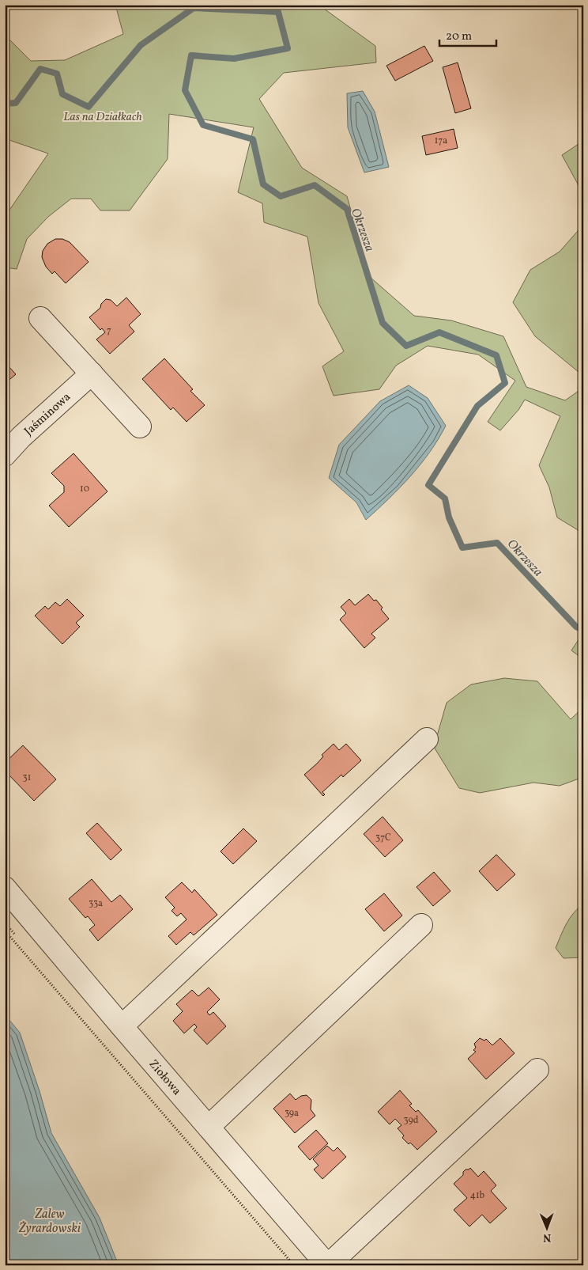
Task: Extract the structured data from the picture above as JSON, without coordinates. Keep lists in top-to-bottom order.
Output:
{
  "streets": {
    "street": ["Jaśminowa", "Ziołowa"]
  },
  "water": ["Okrzesza", "Zalew Żyrardowski"],
  "parks": ["Las na Działkach"],
  "house_numbers": [
    "17a",
    "7",
    "10",
    "31",
    "37C",
    "33a",
    "39a",
    "39d",
    "41b"
  ],
  "scale_bar": "20 m",
  "north": "bottom"
}
